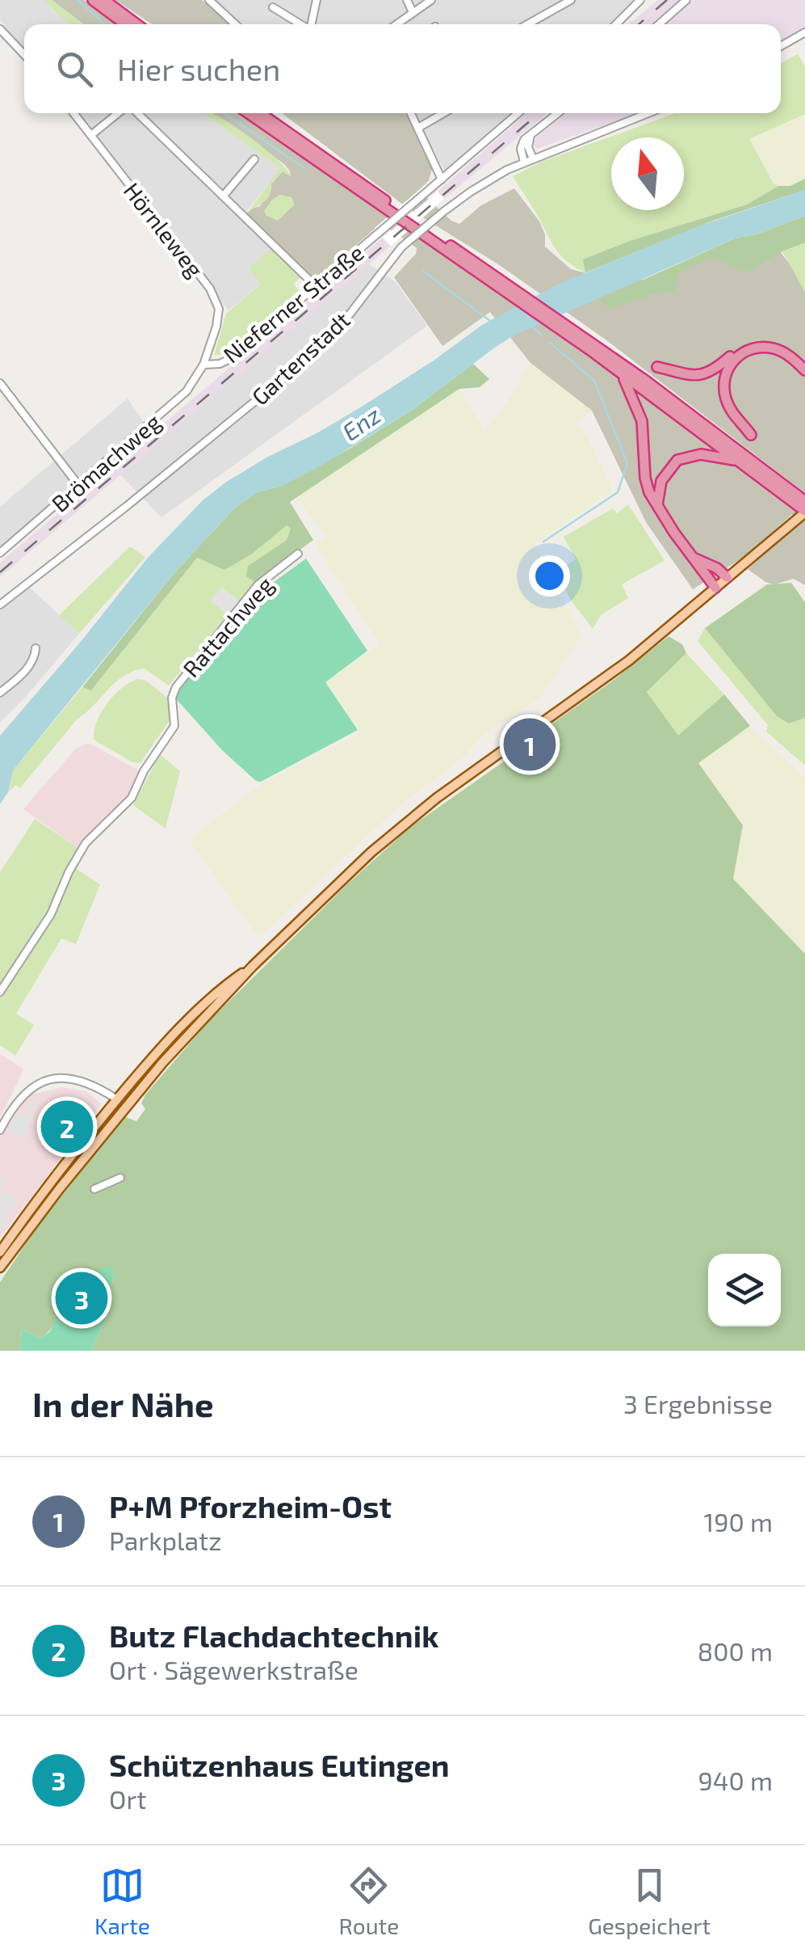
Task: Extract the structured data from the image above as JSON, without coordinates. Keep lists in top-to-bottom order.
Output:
{
  "streets": {
    "street": [
      "Hörnleweg",
      "Nieferner Straße",
      "Gartenstadt",
      "Brömachweg",
      "Rattachweg"
    ]
  },
  "crossings": [
    ["Hörnleweg", "Nieferner Straße"],
    ["Hörnleweg", "Brömachweg"],
    ["Nieferner Straße", "Brömachweg"]
  ],
  "water": ["Enz"],
  "north": "top",
  "page": {
    "search": "Hier suchen",
    "pins": ["1", "2", "3"],
    "heading": ["In der Nähe", "3 Ergebnisse"],
    "list": [
      {
        "mark": "1",
        "name": "P+M Pforzheim-Ost",
        "note": "Parkplatz",
        "value": "190 m"
      },
      {
        "mark": "2",
        "name": "Butz Flachdachtechnik",
        "note": "Ort · Sägewerkstraße",
        "value": "800 m"
      },
      {
        "mark": "3",
        "name": "Schützenhaus Eutingen",
        "note": "Ort",
        "value": "940 m"
      }
    ],
    "nav": ["Karte", "Route", "Gespeichert"]
  }
}
